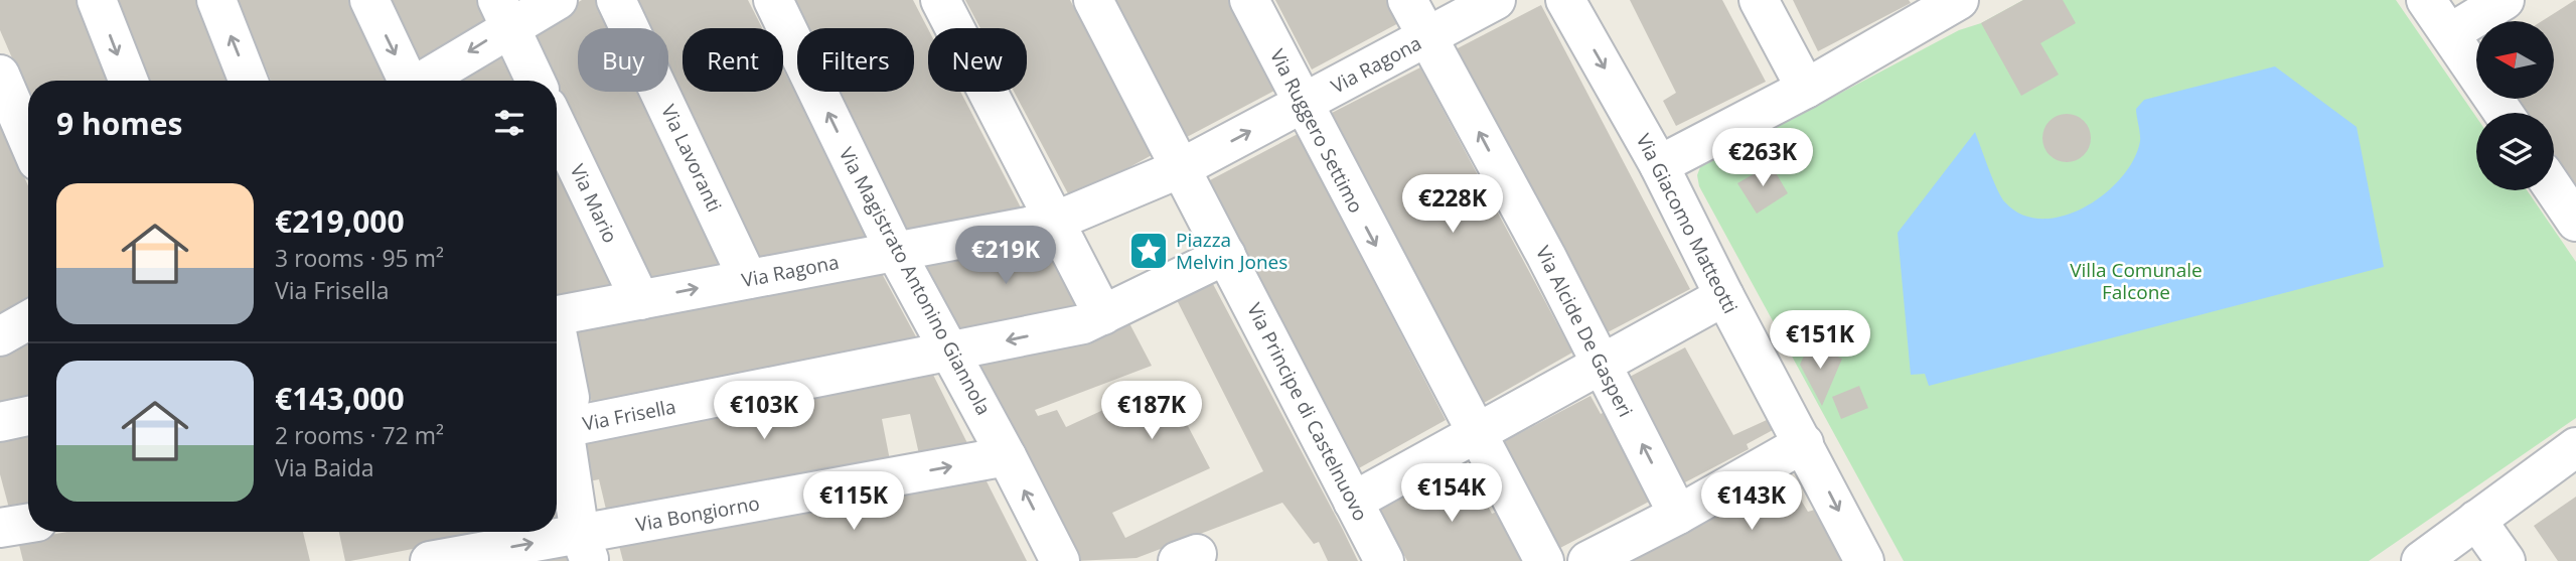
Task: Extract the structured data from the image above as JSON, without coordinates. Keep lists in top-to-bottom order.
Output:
{
  "streets": {
    "street": [
      "Via Ragona",
      "Via Ruggero Settimo",
      "Via Lavoranti",
      "Via Mario",
      "Via Giacomo Matteotti",
      "Via Magistrato Antonino Giannola",
      "Via Alcide De Gasperi",
      "Via Principe di Castelnuovo",
      "Via Frisella",
      "Via Bongiorno"
    ]
  },
  "crossings": [
    ["Via Ragona", "Via Ruggero Settimo"],
    ["Via Ragona", "Via Lavoranti"],
    ["Via Ragona", "Via Mario"],
    ["Via Ragona", "Via Magistrato Antonino Giannola"],
    ["Via Ragona", "Via Alcide De Gasperi"],
    ["Via Ragona", "Via Principe di Castelnuovo"],
    ["Via Magistrato Antonino Giannola", "Via Frisella"],
    ["Via Magistrato Antonino Giannola", "Via Bongiorno"],
    ["Via Principe di Castelnuovo", "Via Frisella"]
  ],
  "one_way": [
    "Via Ruggero Settimo",
    "Via Giacomo Matteotti",
    "Via Alcide De Gasperi",
    "Via Bongiorno"
  ],
  "parks": ["Villa Comunale Falcone"],
  "places": {
    "place": ["Piazza Melvin Jones"]
  },
  "north": "left",
  "page": {
    "chip": [
      "Buy",
      "Rent",
      "Filters",
      "New"
    ],
    "heading": "9 homes",
    "price": [
      "€263K",
      "€228K",
      "€219K",
      "€151K",
      "€103K",
      "€187K",
      "€154K",
      "€115K",
      "€143K"
    ],
    "list": [
      {
        "name": "€219,000",
        "note": "3 rooms · 95 m² · Via Frisella"
      },
      {
        "name": "€143,000",
        "note": "2 rooms · 72 m² · Via Baida"
      }
    ]
  }
}
